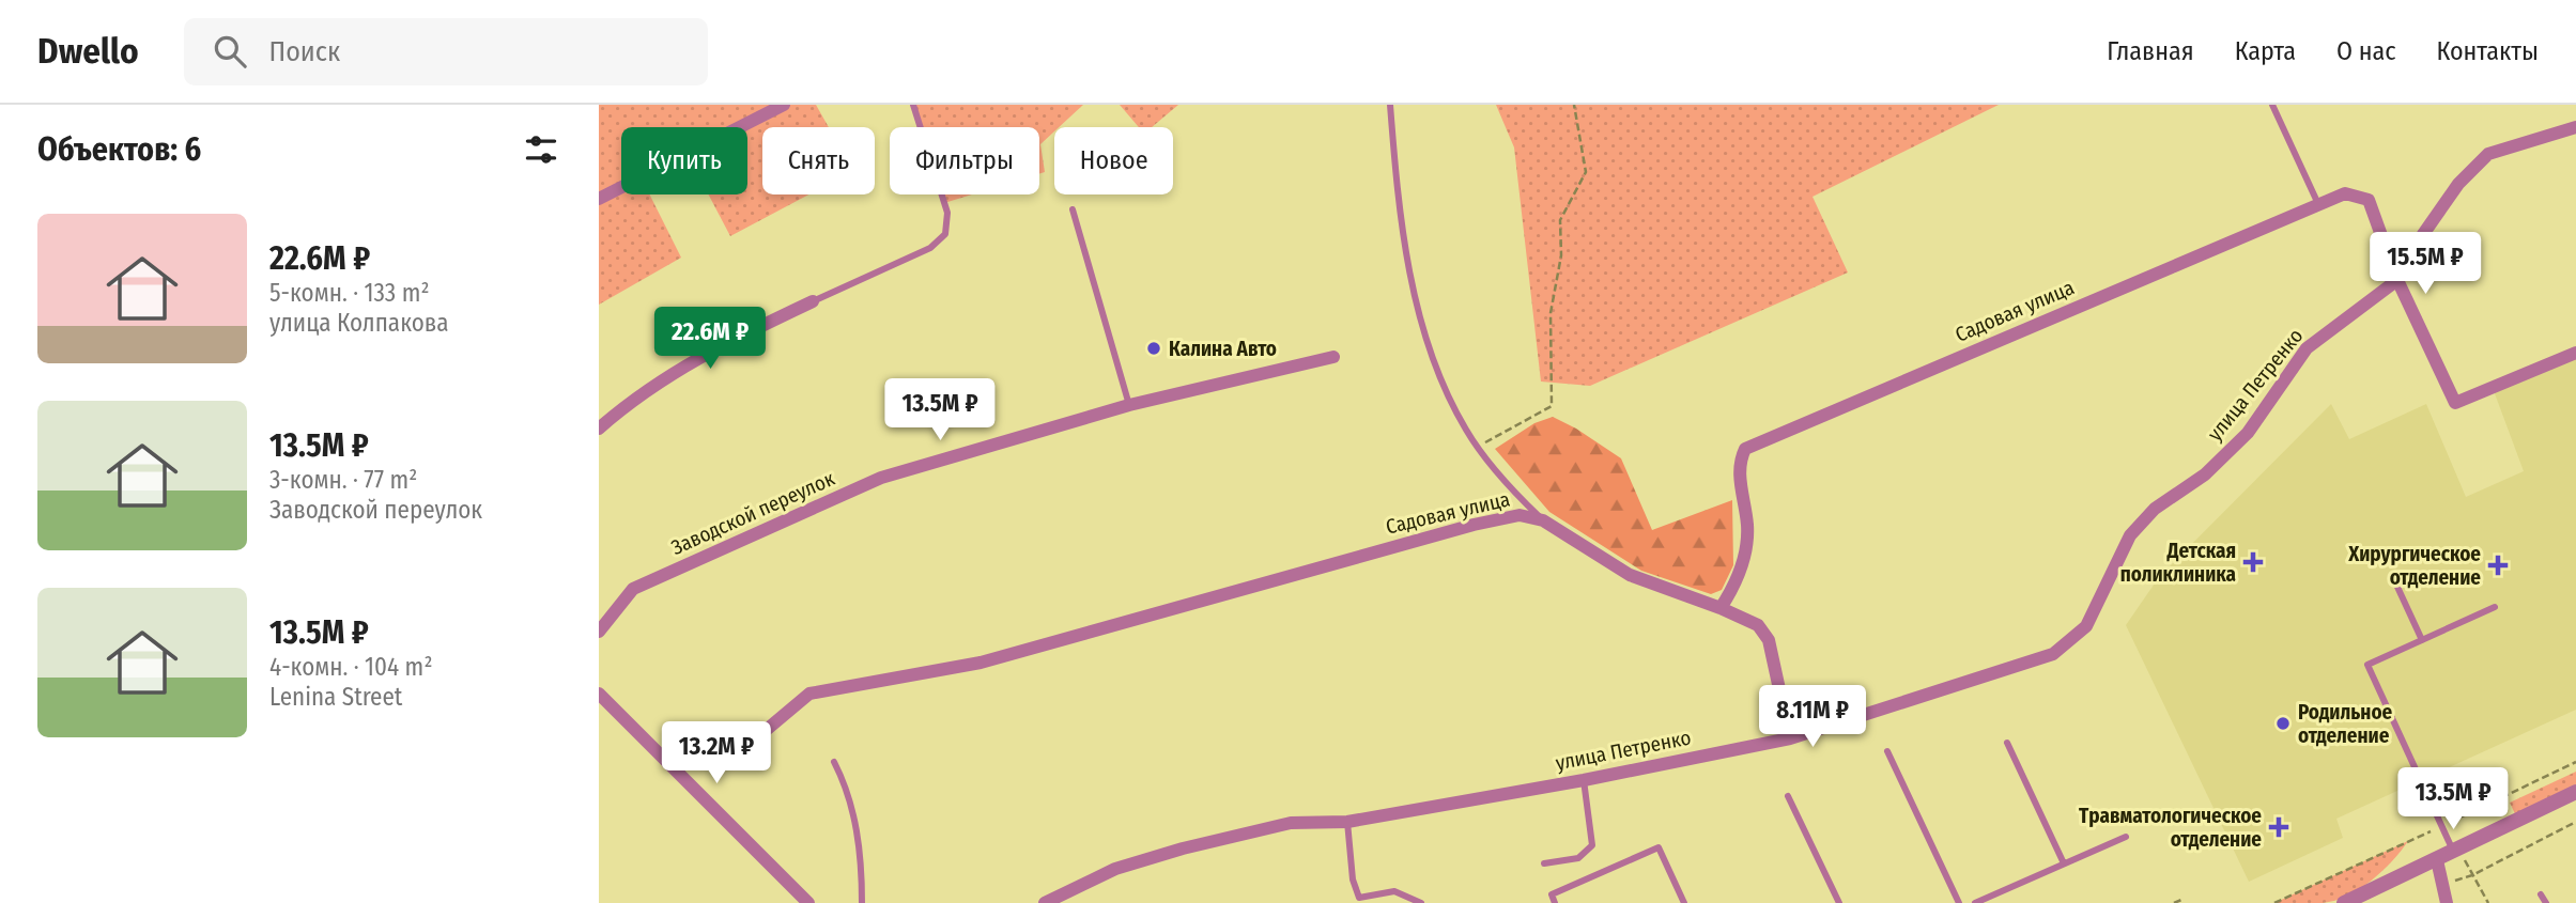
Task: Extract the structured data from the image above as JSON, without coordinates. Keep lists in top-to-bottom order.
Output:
{
  "streets": {
    "street": ["Садовая улица", "улица Петренко", "Заводской переулок"]
  },
  "crossings": [
    ["Садовая улица", "улица Петренко"]
  ],
  "places": {
    "other": ["Калина Авто", "Родильное отделение"],
    "health": ["Детская поликлиника", "Хирургическое отделение", "Травматологическое отделение"]
  },
  "page": {
    "header": "Dwello",
    "search": "Поиск",
    "nav": [
      "Главная",
      "Карта",
      "О нас",
      "Контакты"
    ],
    "heading": "Объектов: 6",
    "chip": [
      "Купить",
      "Снять",
      "Фильтры",
      "Новое"
    ],
    "list": [
      {
        "name": "22.6M ₽",
        "note": "5-комн. · 133 m² · улица Колпакова"
      },
      {
        "name": "13.5M ₽",
        "note": "3-комн. · 77 m² · Заводской переулок"
      },
      {
        "name": "13.5M ₽",
        "note": "4-комн. · 104 m² · Lenina Street"
      }
    ],
    "price": [
      "15.5M ₽",
      "22.6M ₽",
      "13.5M ₽",
      "8.11M ₽",
      "13.2M ₽",
      "13.5M ₽"
    ]
  }
}
